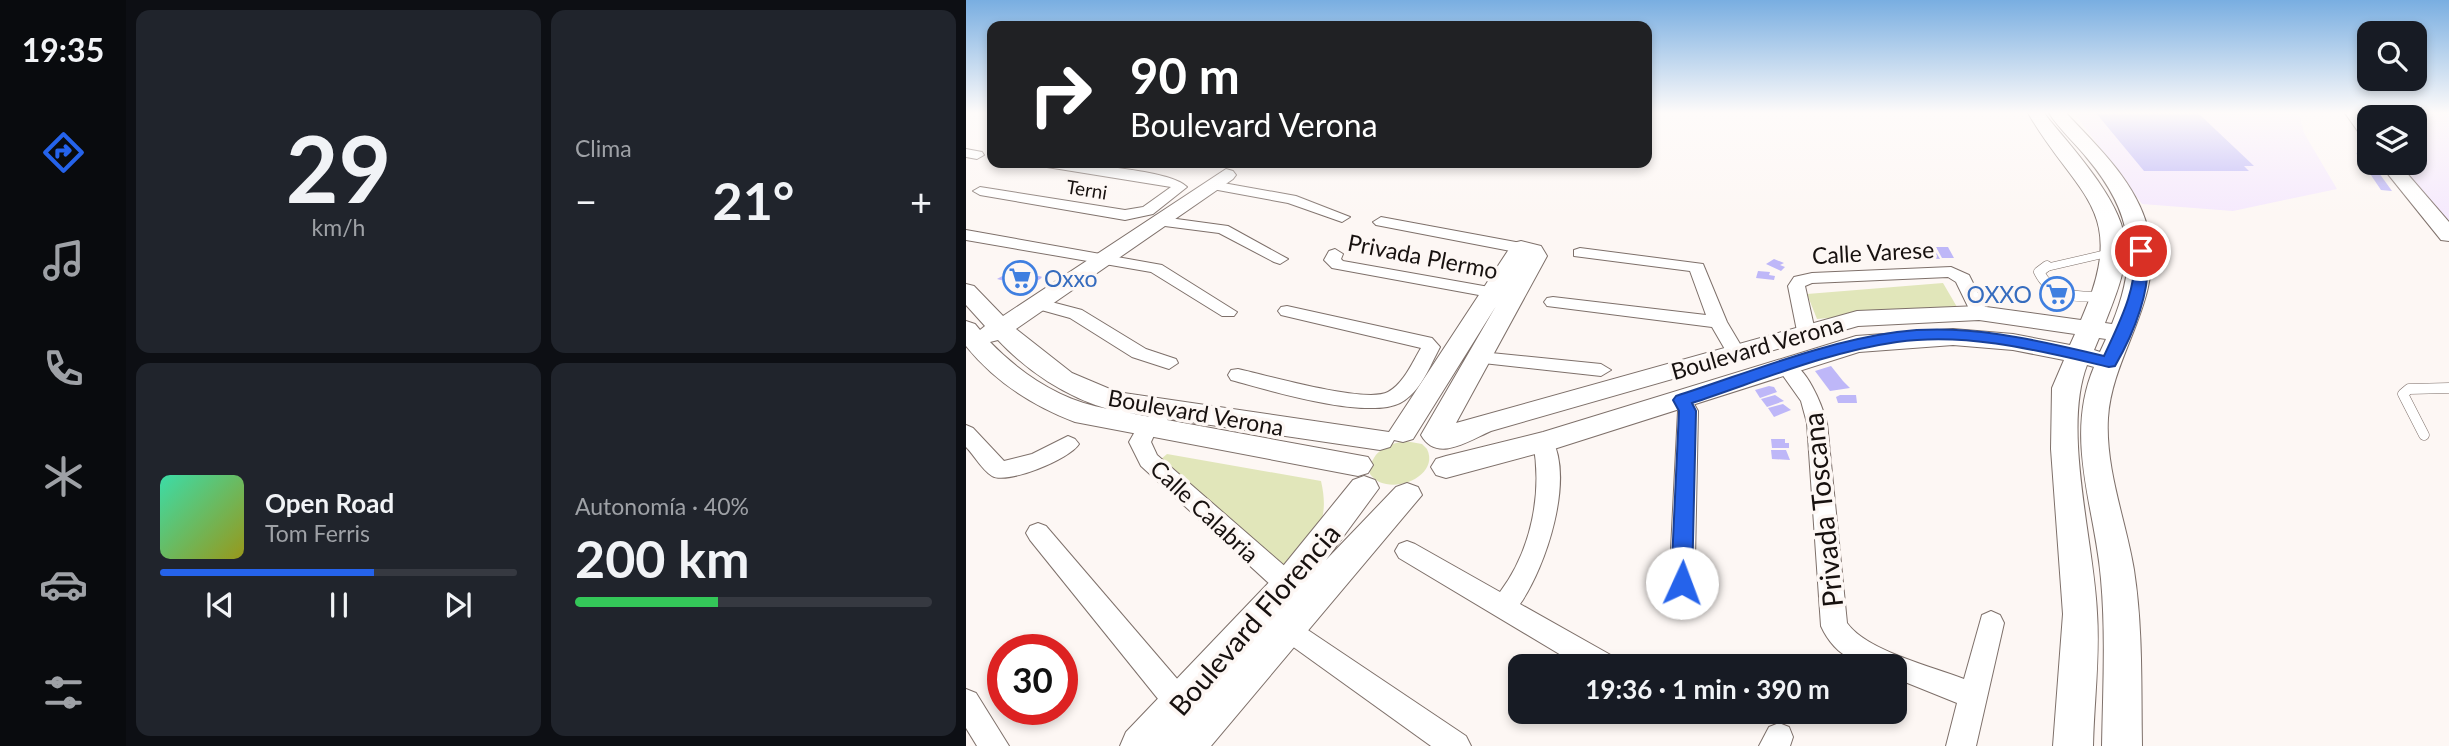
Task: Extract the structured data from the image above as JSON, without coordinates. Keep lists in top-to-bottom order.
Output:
{
  "streets": {
    "street": [
      "Terni",
      "Calle Varese",
      "Privada Plermo",
      "Boulevard Verona",
      "Privada Toscana",
      "Calle Calabria",
      "Boulevard Florencia"
    ]
  },
  "crossings": [
    ["Calle Varese", "Boulevard Verona"],
    ["Boulevard Verona", "Privada Toscana"],
    ["Boulevard Verona", "Calle Calabria"],
    ["Boulevard Verona", "Boulevard Florencia"],
    ["Calle Calabria", "Boulevard Florencia"]
  ],
  "places": {
    "supermarket": ["Oxxo", "OXXO"]
  },
  "page": {
    "tabs": "19:35",
    "tile": [
      ["29", "km/h"],
      "Clima",
      ["Autonomía · 40%", "200 km"]
    ],
    "turn": ["90 m", "Boulevard Verona"],
    "heat": ["−", "21°", "+"],
    "song": ["Open Road", "Tom Ferris"],
    "limit": "30",
    "trip": "19:36 · 1 min · 390 m"
  }
}
